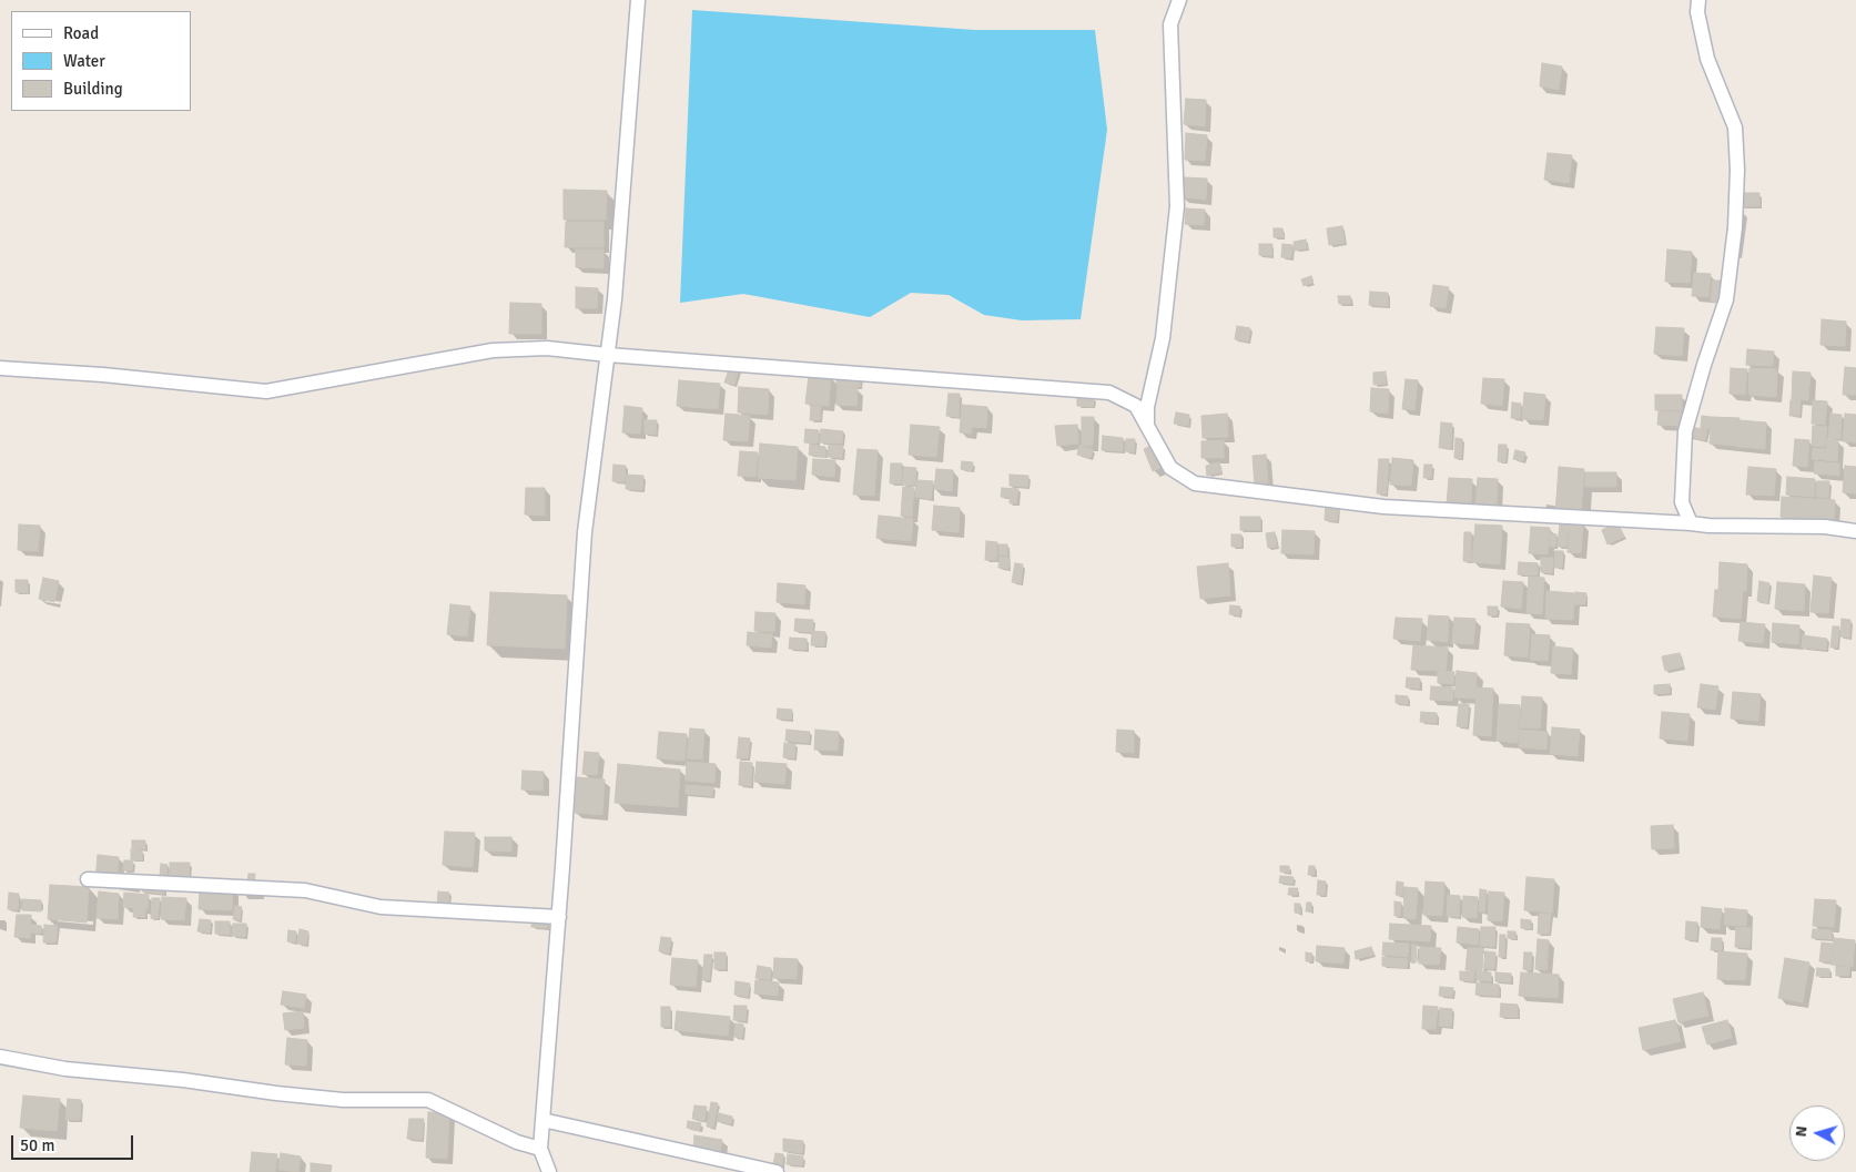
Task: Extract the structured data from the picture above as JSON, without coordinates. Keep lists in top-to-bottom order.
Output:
{
  "legend": ["Road", "Water", "Building"],
  "scale_bar": "50 m",
  "north": "left"
}
